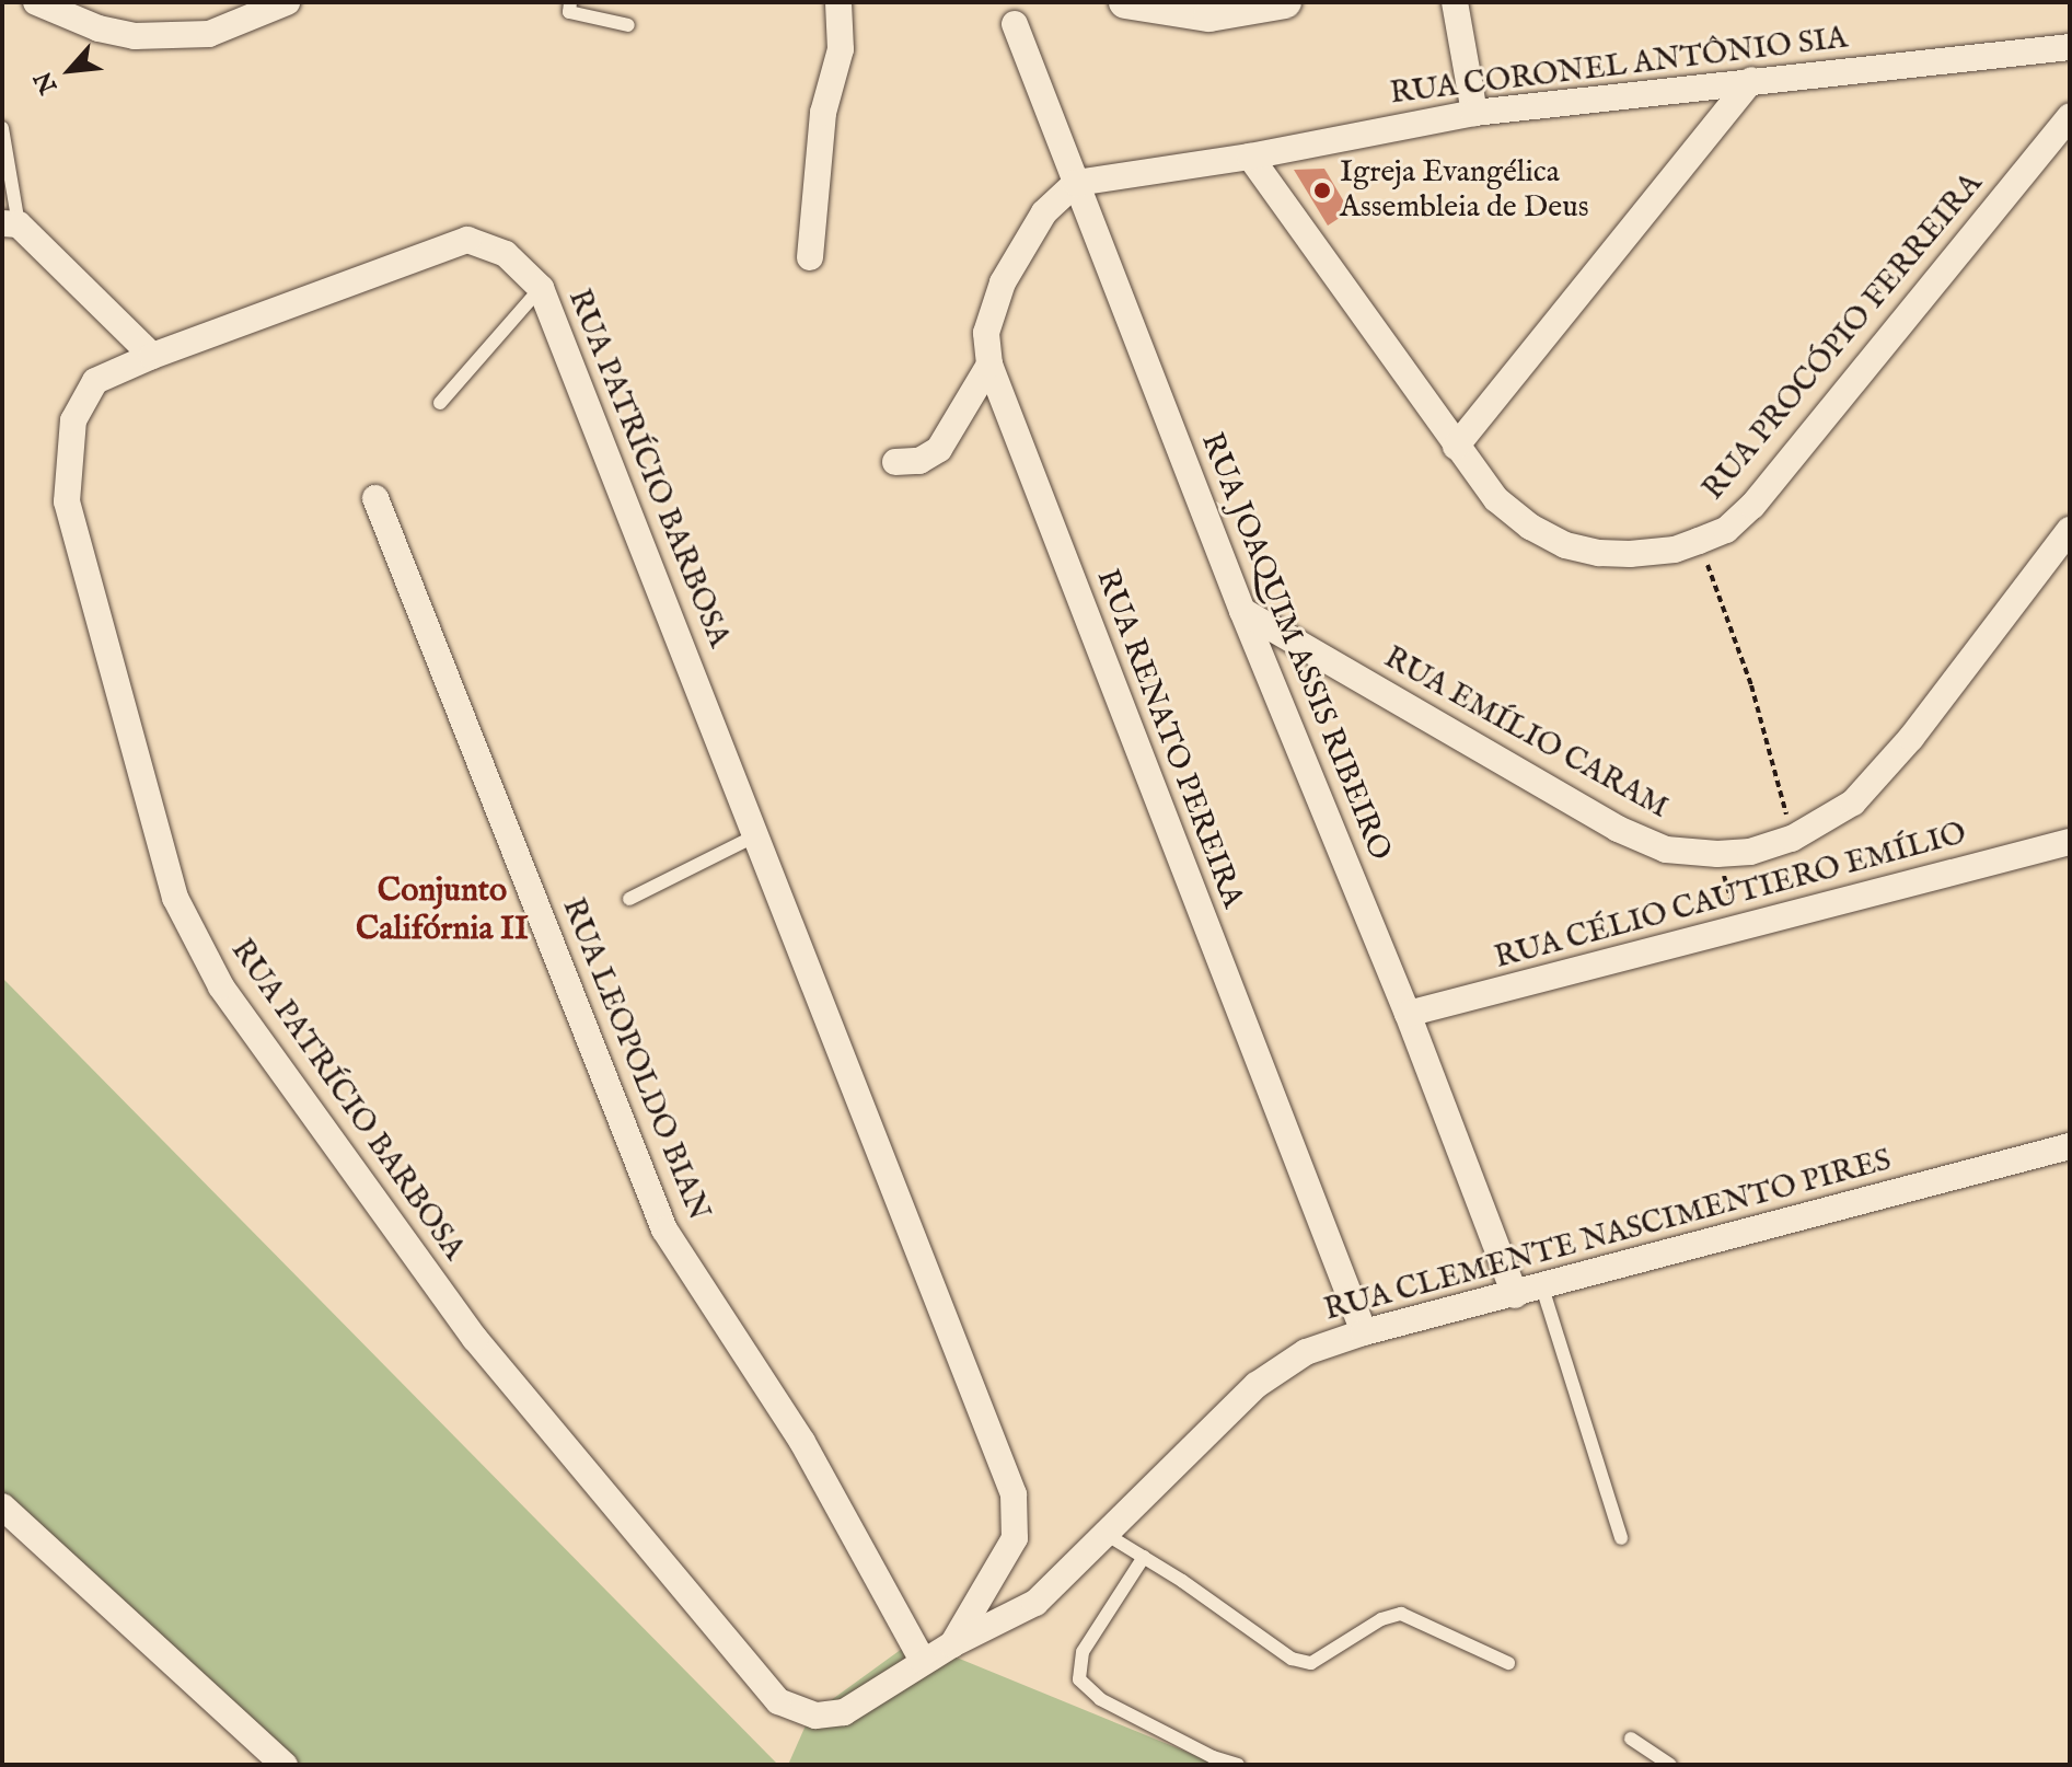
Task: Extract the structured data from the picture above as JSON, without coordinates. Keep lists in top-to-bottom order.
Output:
{
  "streets": {
    "street": [
      "RUA CORONEL ANTÔNIO SIA",
      "RUA PROCÓPIO FERREIRA",
      "RUA PATRÍCIO BARBOSA",
      "RUA JOAQUIM ASSIS RIBEIRO",
      "RUA EMÍLIO CARAM",
      "RUA RENATO PEREIRA",
      "RUA CÉLIO CAUTIERO EMÍLIO",
      "RUA LEOPOLDO BIAN",
      "RUA CLEMENTE NASCIMENTO PIRES"
    ]
  },
  "crossings": [
    ["RUA CORONEL ANTÔNIO SIA", "RUA PROCÓPIO FERREIRA"],
    ["RUA CORONEL ANTÔNIO SIA", "RUA JOAQUIM ASSIS RIBEIRO"],
    ["RUA CORONEL ANTÔNIO SIA", "RUA RENATO PEREIRA"],
    ["RUA PATRÍCIO BARBOSA", "RUA LEOPOLDO BIAN"],
    ["RUA PATRÍCIO BARBOSA", "RUA CLEMENTE NASCIMENTO PIRES"],
    ["RUA JOAQUIM ASSIS RIBEIRO", "RUA EMÍLIO CARAM"],
    ["RUA JOAQUIM ASSIS RIBEIRO", "RUA RENATO PEREIRA"],
    ["RUA JOAQUIM ASSIS RIBEIRO", "RUA CÉLIO CAUTIERO EMÍLIO"],
    ["RUA JOAQUIM ASSIS RIBEIRO", "RUA CLEMENTE NASCIMENTO PIRES"],
    ["RUA RENATO PEREIRA", "RUA CLEMENTE NASCIMENTO PIRES"]
  ],
  "districts": ["Conjunto Califórnia II"],
  "places": ["Igreja Evangélica Assembleia de Deus"],
  "north": "bottom left"
}
